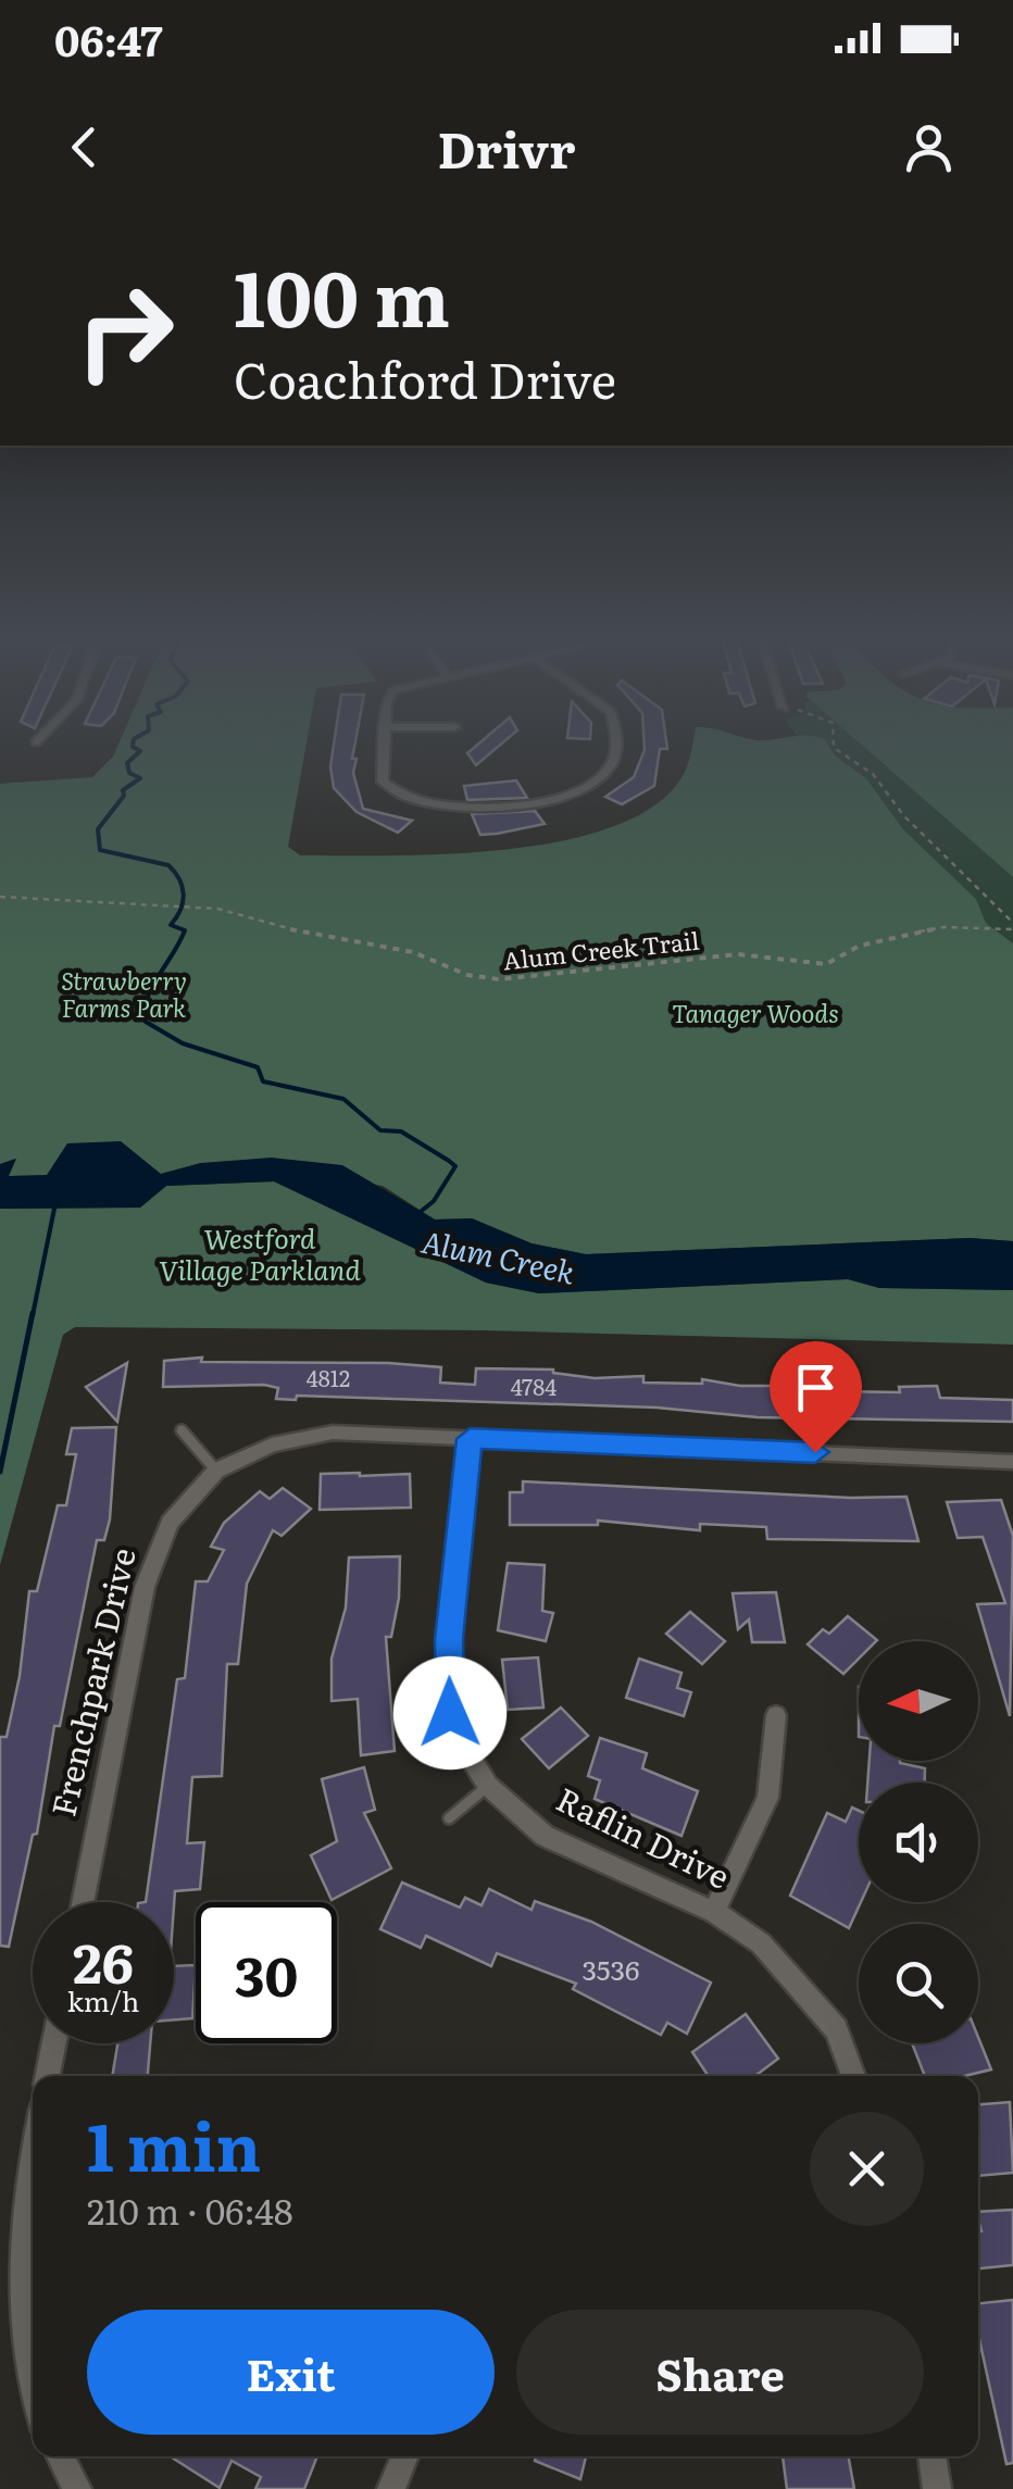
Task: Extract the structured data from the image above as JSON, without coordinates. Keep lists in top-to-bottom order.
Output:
{
  "streets": {
    "street": ["Frenchpark Drive", "Raflin Drive"],
    "path": ["Alum Creek Trail"]
  },
  "water": ["Alum Creek"],
  "parks": ["Strawberry Farms Park", "Tanager Woods", "Westford Village Parkland"],
  "house_numbers": ["4812", "4784", "3536"],
  "north": "left",
  "page": {
    "status": "06:47",
    "header": "Drivr",
    "turn": ["100 m", "Coachford Drive"],
    "speed": "26 km/h",
    "limit": "30",
    "heading": ["1 min", "210 m · 06:48"],
    "buttons": ["Exit", "Share"]
  }
}
